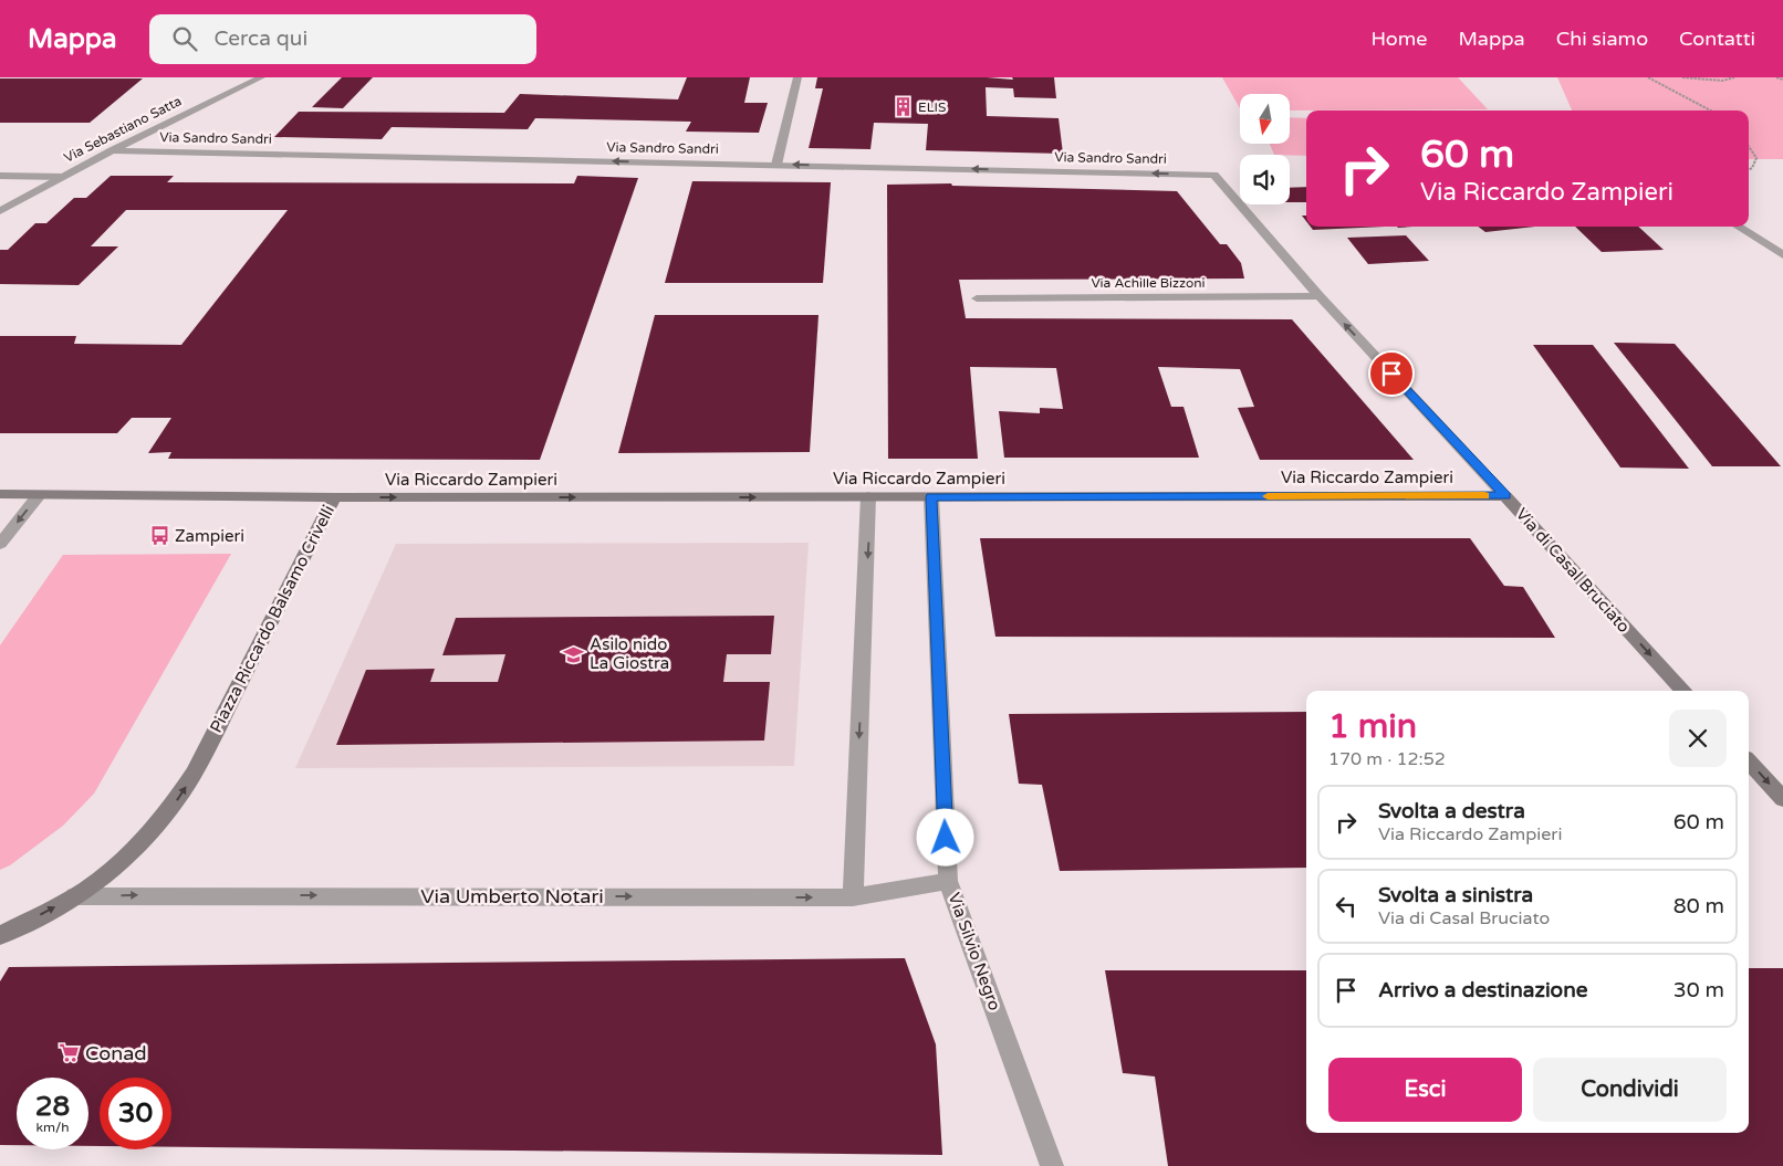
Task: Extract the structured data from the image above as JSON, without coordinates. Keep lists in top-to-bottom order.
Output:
{
  "streets": {
    "street": [
      "Via Sebastiano Satta",
      "Via Sandro Sandri",
      "Via Achille Bizzoni",
      "Via Riccardo Zampieri",
      "Via di Casal Bruciato",
      "Piazza Riccardo Balsamo Crivelli",
      "Via Umberto Notari",
      "Via Silvio Negro"
    ]
  },
  "crossings": [
    ["Via Sebastiano Satta", "Via Sandro Sandri"],
    ["Via Sandro Sandri", "Via di Casal Bruciato"],
    ["Via Achille Bizzoni", "Via di Casal Bruciato"],
    ["Via Riccardo Zampieri", "Via di Casal Bruciato"],
    ["Via Riccardo Zampieri", "Piazza Riccardo Balsamo Crivelli"],
    ["Via Riccardo Zampieri", "Via Silvio Negro"],
    ["Piazza Riccardo Balsamo Crivelli", "Via Umberto Notari"],
    ["Via Umberto Notari", "Via Silvio Negro"]
  ],
  "one_way": [
    "Via Sandro Sandri",
    "Via Riccardo Zampieri",
    "Piazza Riccardo Balsamo Crivelli",
    "Via Umberto Notari"
  ],
  "places": {
    "building": ["ELIS"],
    "bus stop": ["Zampieri"],
    "school or university": ["Asilo nido La Giostra"],
    "supermarket": ["Conad"]
  },
  "north": "bottom",
  "page": {
    "header": "Mappa",
    "search": "Cerca qui",
    "nav": [
      "Home",
      "Mappa",
      "Chi siamo",
      "Contatti"
    ],
    "turn": ["60 m", "Via Riccardo Zampieri"],
    "heading": ["1 min", "170 m · 12:52"],
    "list": [
      {
        "name": "Svolta a destra",
        "note": "Via Riccardo Zampieri",
        "value": "60 m"
      },
      {
        "name": "Svolta a sinistra",
        "note": "Via di Casal Bruciato",
        "value": "80 m"
      },
      {
        "name": "Arrivo a destinazione",
        "value": "30 m"
      }
    ],
    "buttons": ["Esci", "Condividi"],
    "speed": "28 km/h",
    "limit": "30"
  }
}
